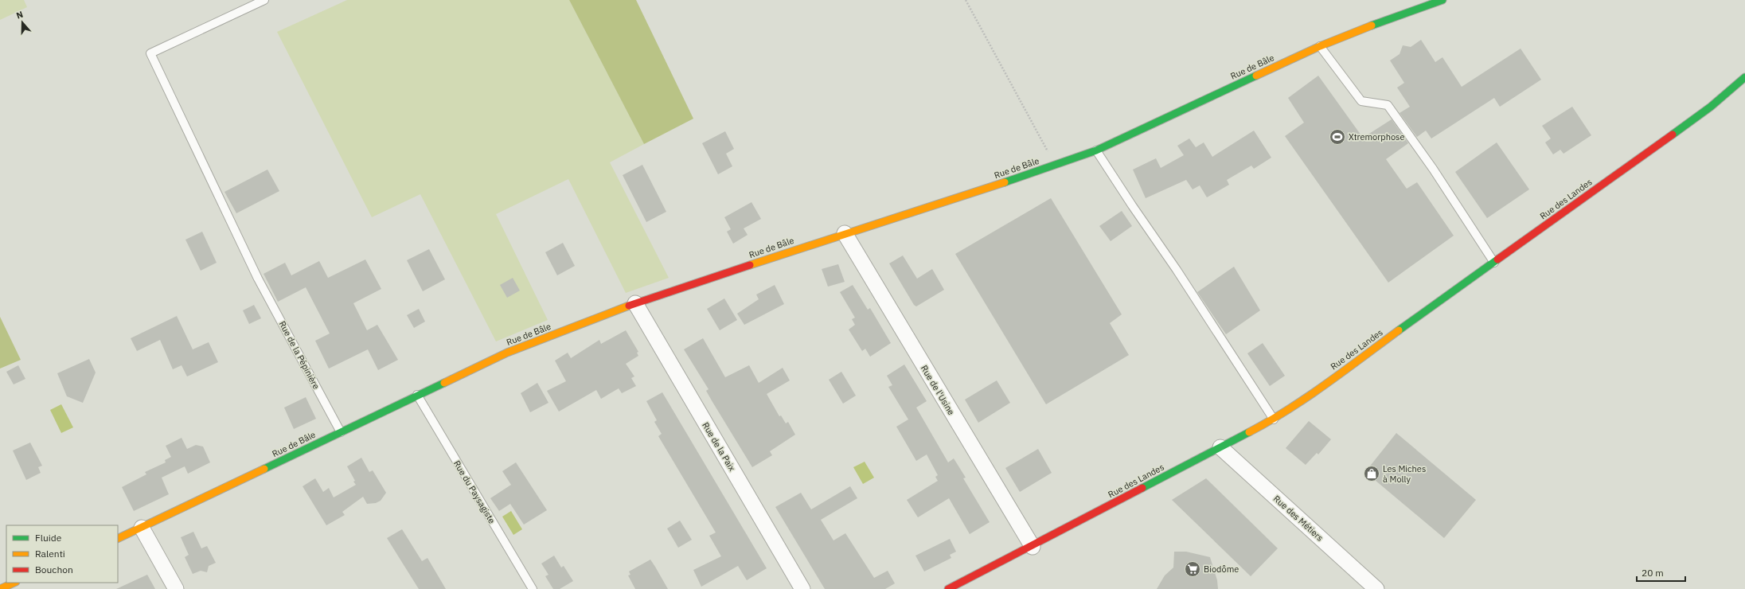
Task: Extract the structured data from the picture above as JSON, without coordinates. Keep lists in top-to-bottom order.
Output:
{
  "streets": {
    "street": [
      "Rue de Bâle",
      "Rue des Landes",
      "Rue de l'Usine",
      "Rue de la Paix",
      "Rue des Métiers"
    ],
    "lane": ["Rue de la Pépinière", "Rue du Paysagiste"]
  },
  "crossings": [
    ["Rue de Bâle", "Rue de la Pépinière"],
    ["Rue de Bâle", "Rue de l'Usine"],
    ["Rue de Bâle", "Rue de la Paix"],
    ["Rue de Bâle", "Rue du Paysagiste"],
    ["Rue des Landes", "Rue de l'Usine"],
    ["Rue des Landes", "Rue des Métiers"]
  ],
  "places": {
    "sports": ["Xtremorphose"],
    "shop": ["Les Miches à Molly"],
    "supermarket": ["Biodôme"]
  },
  "legend": ["Fluide", "Ralenti", "Bouchon"],
  "scale_bar": "20 m",
  "north": "top"
}
